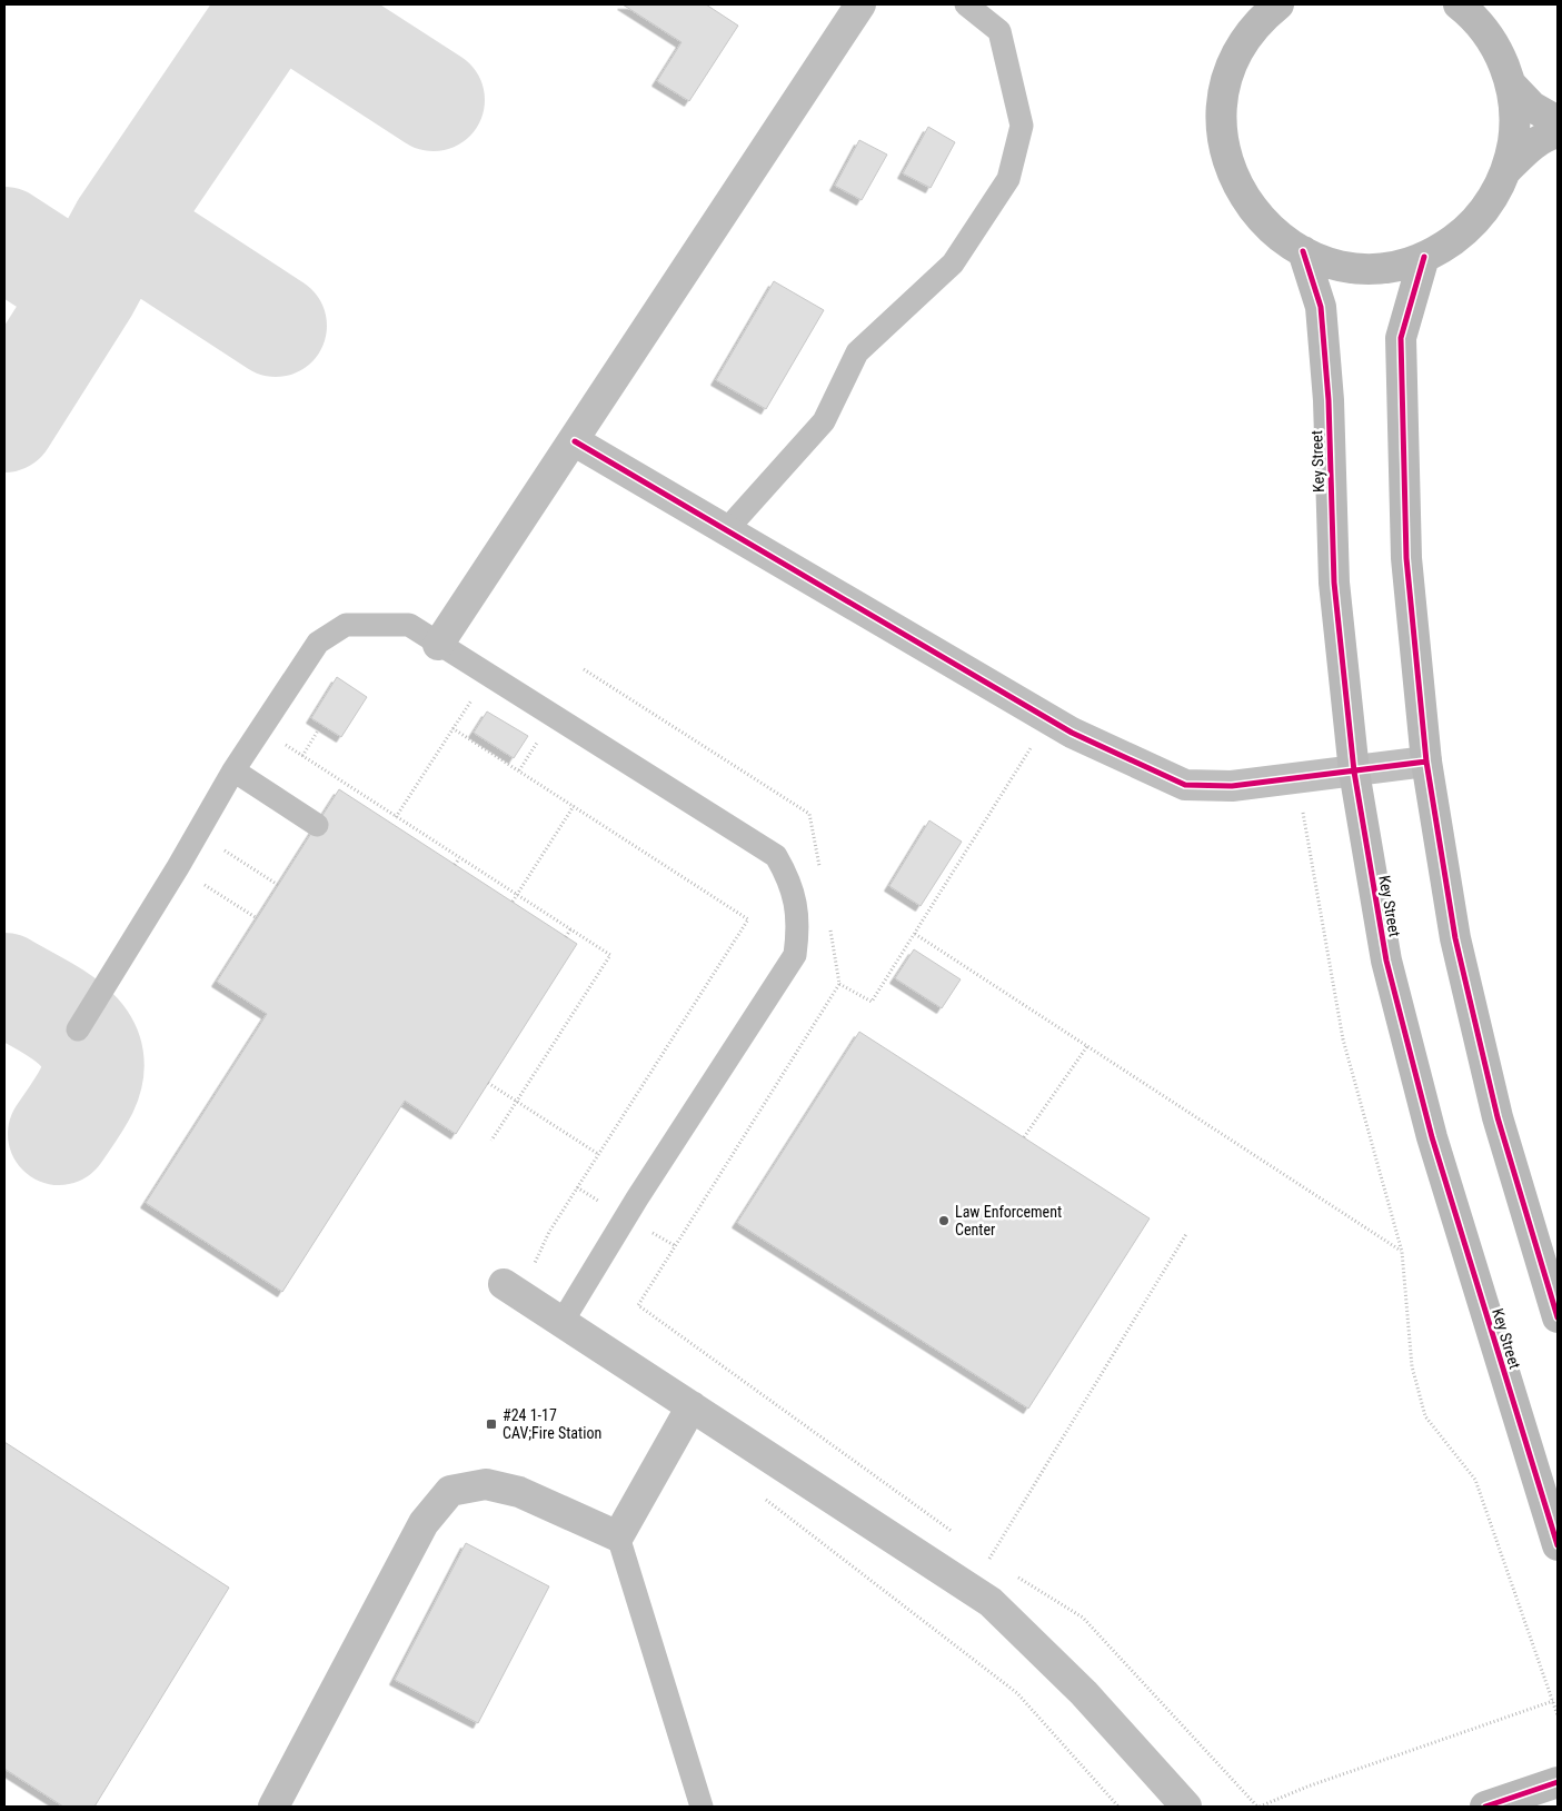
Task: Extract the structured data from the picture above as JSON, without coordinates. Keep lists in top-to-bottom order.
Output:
{
  "streets": {
    "main road": ["Key Street"]
  },
  "places": {
    "other": ["Law Enforcement Center"],
    "transit": ["#24 1-17 CAV;Fire Station"]
  }
}
